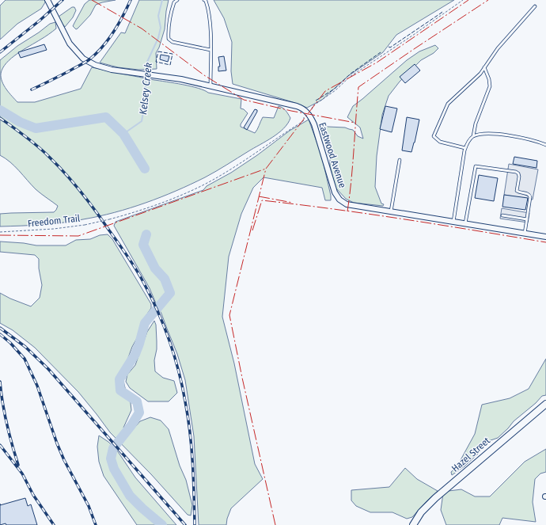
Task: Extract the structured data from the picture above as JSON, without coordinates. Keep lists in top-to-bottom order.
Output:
{
  "streets": {
    "street": ["Eastwood Avenue", "Hazel Street"],
    "path": ["Freedom Trail"]
  },
  "crossings": [
    ["Eastwood Avenue", "Freedom Trail"]
  ],
  "water": ["Kelsey Creek"]
}
